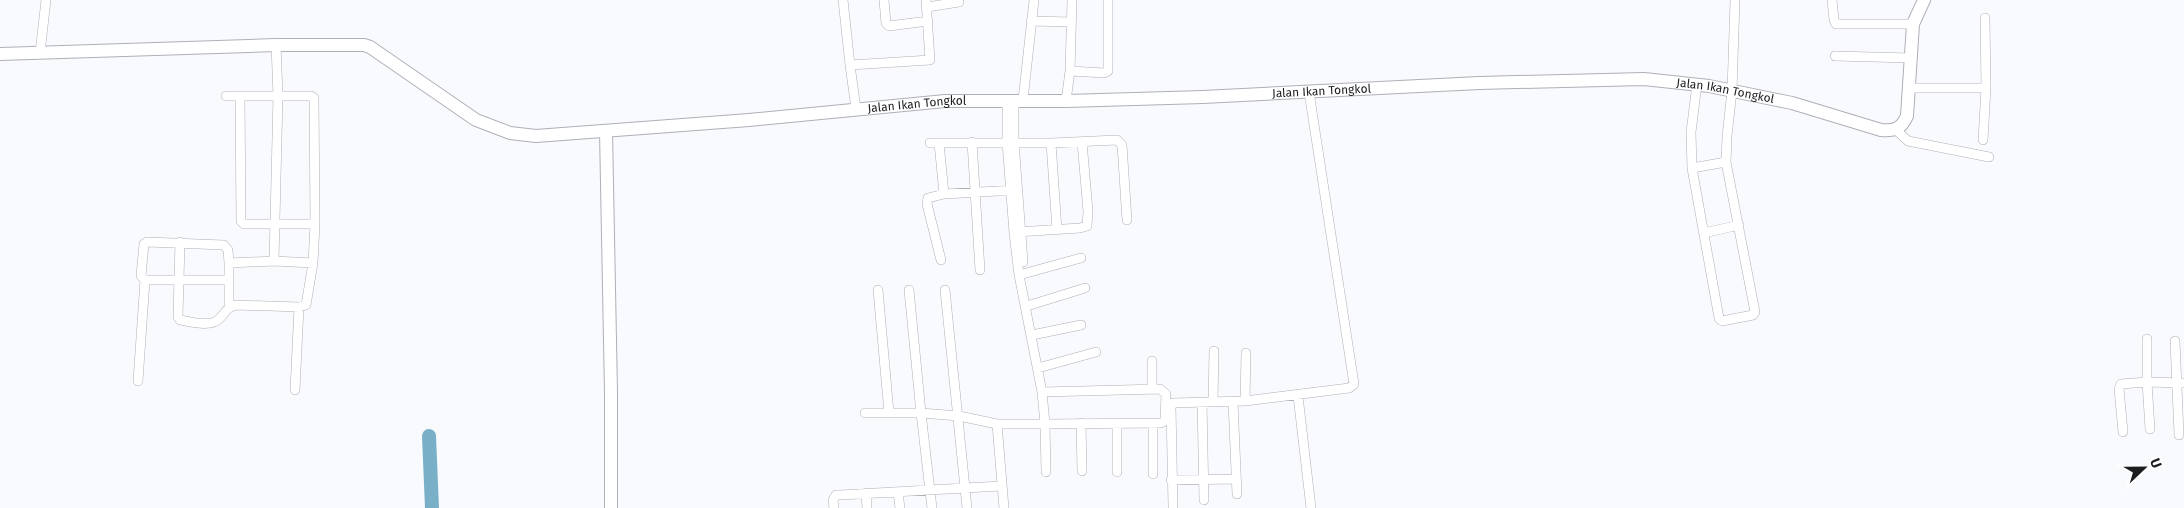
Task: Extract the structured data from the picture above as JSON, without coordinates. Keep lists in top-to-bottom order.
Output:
{
  "streets": {
    "street": ["Jalan Ikan Tongkol"]
  },
  "north": "right"
}
